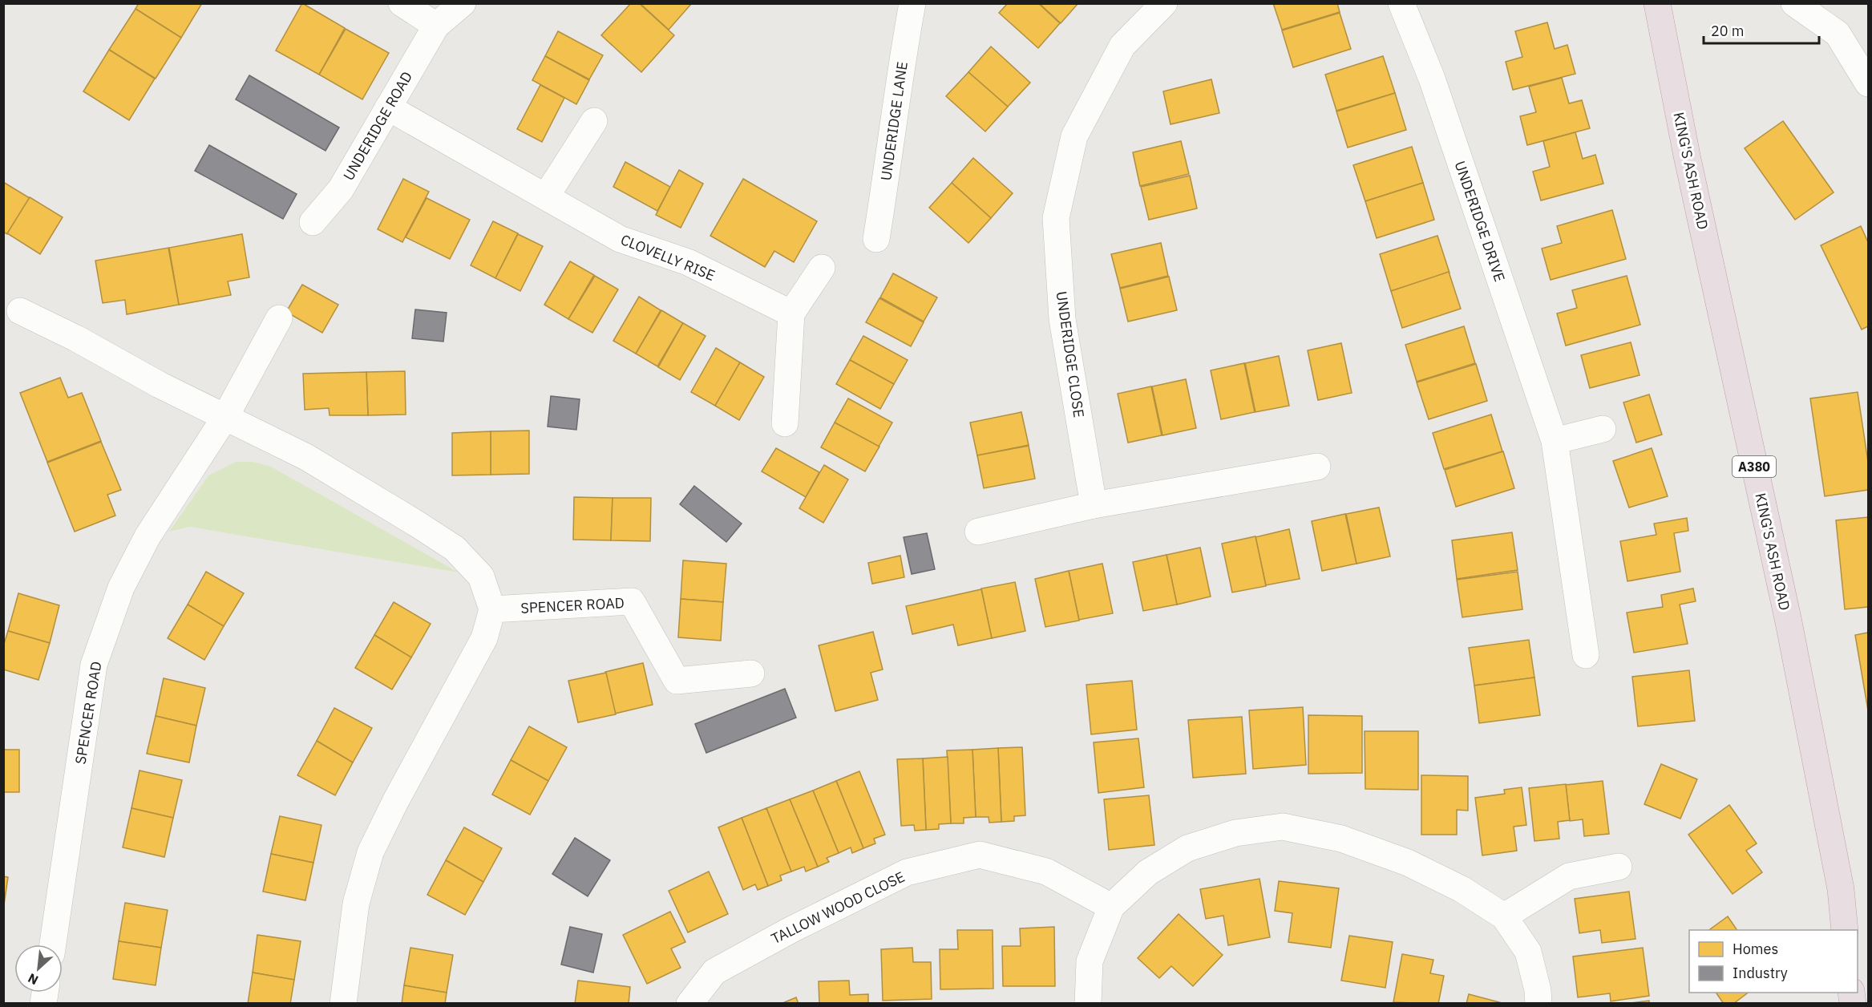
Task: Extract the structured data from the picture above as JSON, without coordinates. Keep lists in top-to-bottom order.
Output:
{
  "streets": {
    "highway": ["KING'S ASH ROAD", "A380"],
    "street": [
      "UNDERIDGE LANE",
      "UNDERIDGE ROAD",
      "UNDERIDGE DRIVE",
      "CLOVELLY RISE",
      "UNDERIDGE CLOSE",
      "SPENCER ROAD",
      "TALLOW WOOD CLOSE"
    ]
  },
  "crossings": [
    ["UNDERIDGE ROAD", "CLOVELLY RISE"]
  ],
  "legend": ["Homes", "Industry"],
  "scale_bar": "20 m",
  "north": "bottom left"
}
